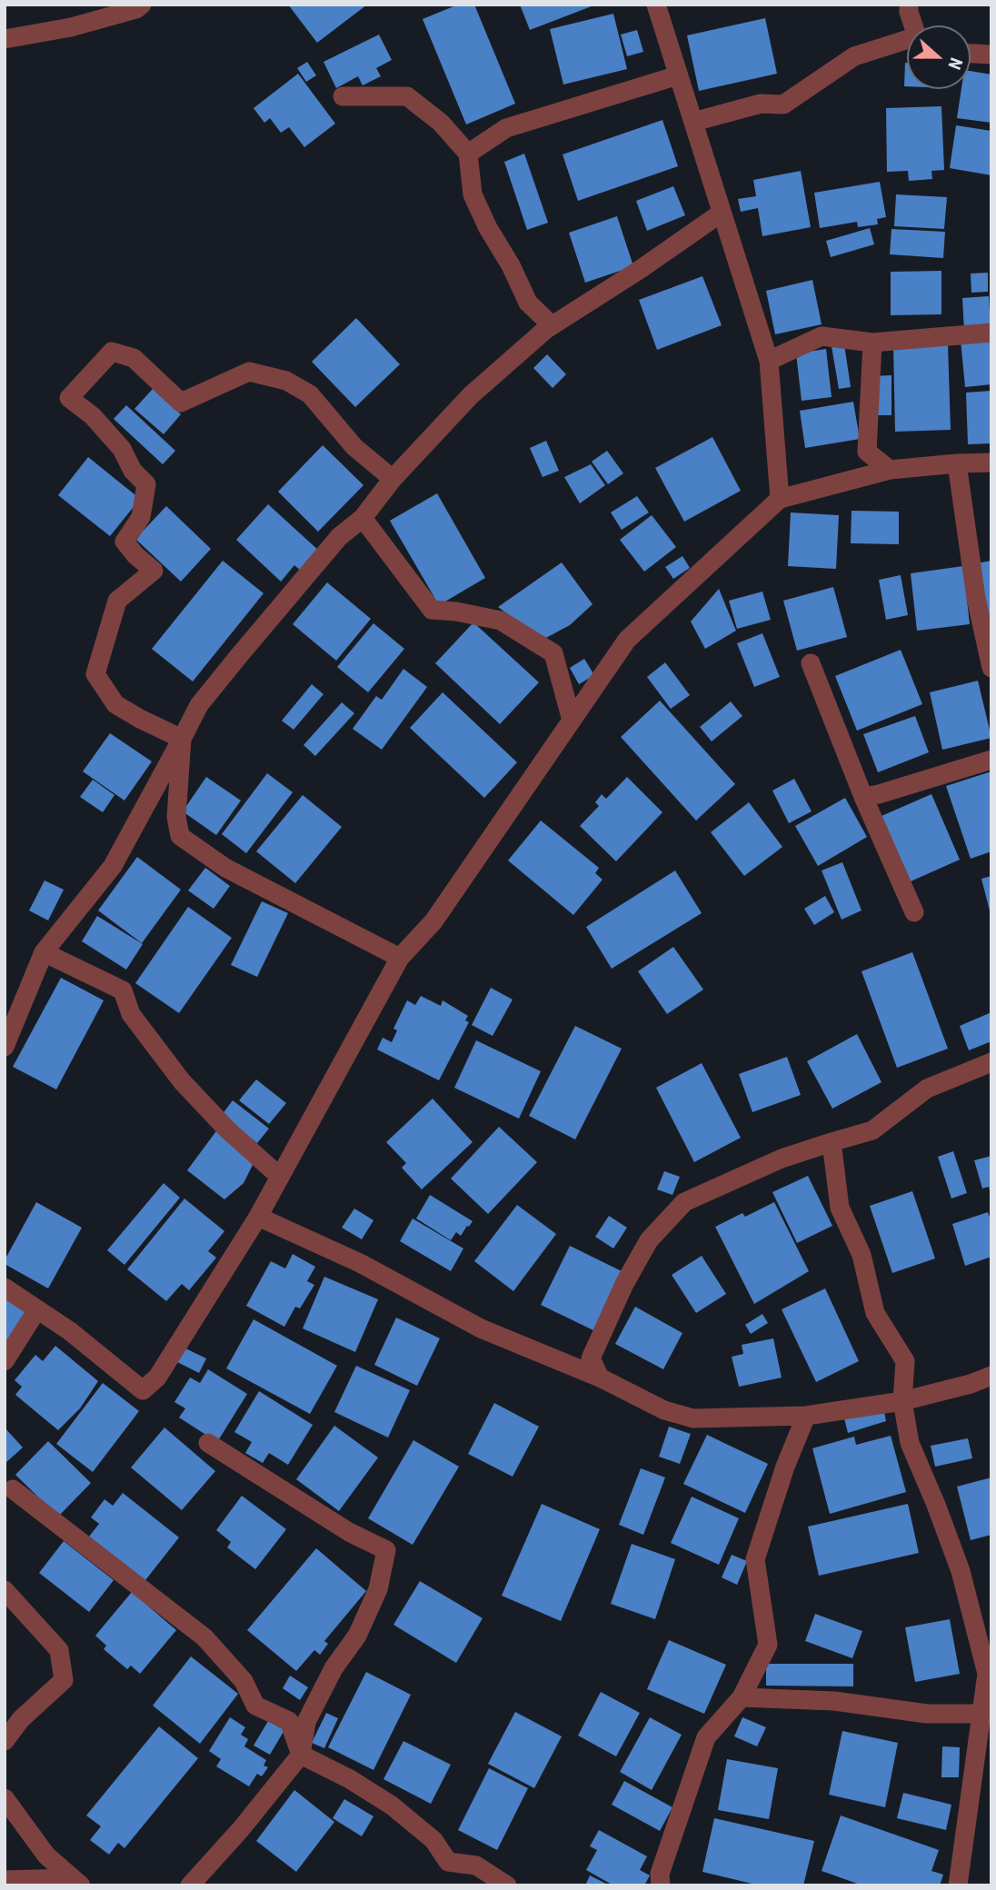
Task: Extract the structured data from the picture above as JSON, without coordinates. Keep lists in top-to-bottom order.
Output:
{
  "north": "right"
}
